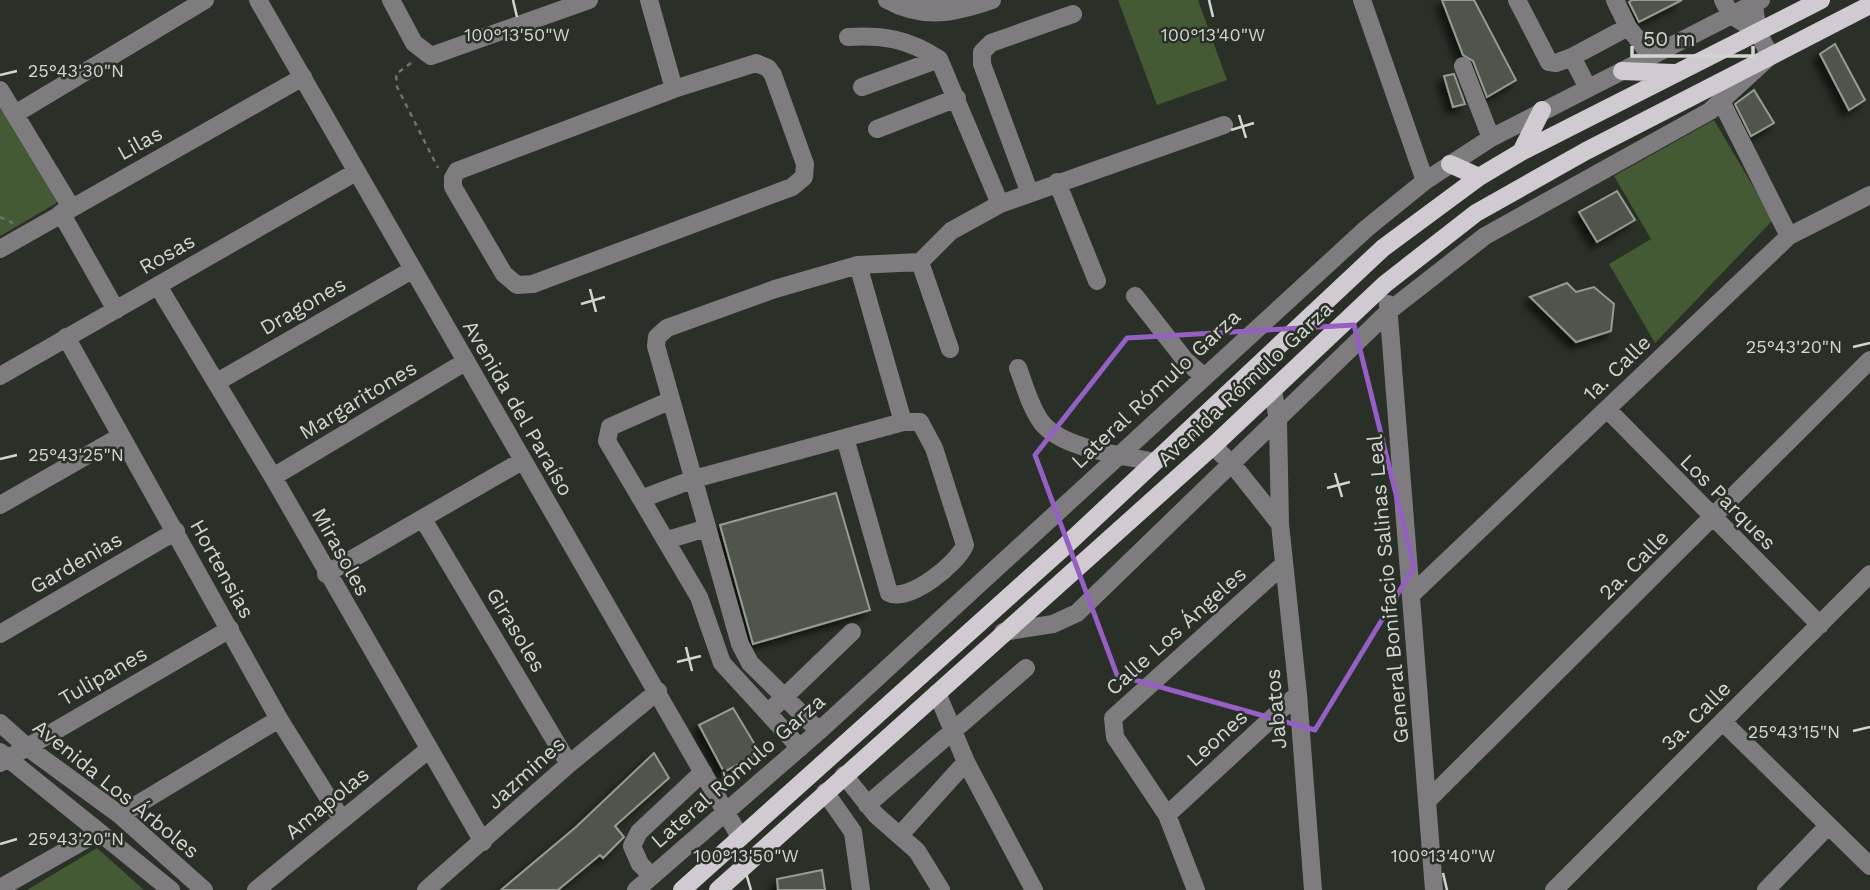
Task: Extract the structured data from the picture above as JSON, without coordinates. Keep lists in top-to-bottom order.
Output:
{
  "streets": {
    "main road": ["Avenida Rómulo Garza"],
    "street": [
      "Lilas",
      "Rosas",
      "Dragones",
      "1a. Calle",
      "Lateral Rómulo Garza",
      "Margaritones",
      "Avenida del Paraíso",
      "Los Parques",
      "Mirasoles",
      "Gardenias",
      "2a. Calle",
      "Hortensias",
      "General Bonifacio Salinas Leal",
      "Girasoles",
      "Calle Los Ángeles",
      "Tulipanes",
      "Jabatos",
      "3a. Calle",
      "Leones",
      "Jazmines",
      "Avenida Los Árboles",
      "Amapolas"
    ]
  },
  "crossings": [
    ["Lilas", "Avenida del Paraíso"],
    ["Rosas", "Avenida del Paraíso"],
    ["Rosas", "Mirasoles"],
    ["Rosas", "Hortensias"],
    ["Dragones", "Avenida del Paraíso"],
    ["Dragones", "Mirasoles"],
    ["1a. Calle", "Los Parques"],
    ["1a. Calle", "General Bonifacio Salinas Leal"],
    ["Avenida Rómulo Garza", "Avenida del Paraíso"],
    ["Avenida Rómulo Garza", "General Bonifacio Salinas Leal"],
    ["Avenida Rómulo Garza", "Jabatos"],
    ["Lateral Rómulo Garza", "Avenida del Paraíso"],
    ["Margaritones", "Avenida del Paraíso"],
    ["Margaritones", "Mirasoles"],
    ["Avenida del Paraíso", "Jazmines"],
    ["Los Parques", "2a. Calle"],
    ["Los Parques", "3a. Calle"],
    ["Mirasoles", "Jazmines"],
    ["Mirasoles", "Amapolas"],
    ["Gardenias", "Hortensias"],
    ["2a. Calle", "General Bonifacio Salinas Leal"],
    ["Hortensias", "Tulipanes"],
    ["Hortensias", "Amapolas"],
    ["Girasoles", "Jazmines"],
    ["Calle Los Ángeles", "Jabatos"],
    ["Calle Los Ángeles", "Leones"],
    ["Tulipanes", "Avenida Los Árboles"],
    ["Jabatos", "Leones"]
  ],
  "scale_bar": "50 m",
  "coordinates": [
    "100°13'50\"W",
    "100°13'40\"W",
    "25°43'30\"N",
    "25°43'20\"N",
    "25°43'25\"N",
    "25°43'15\"N"
  ]
}
